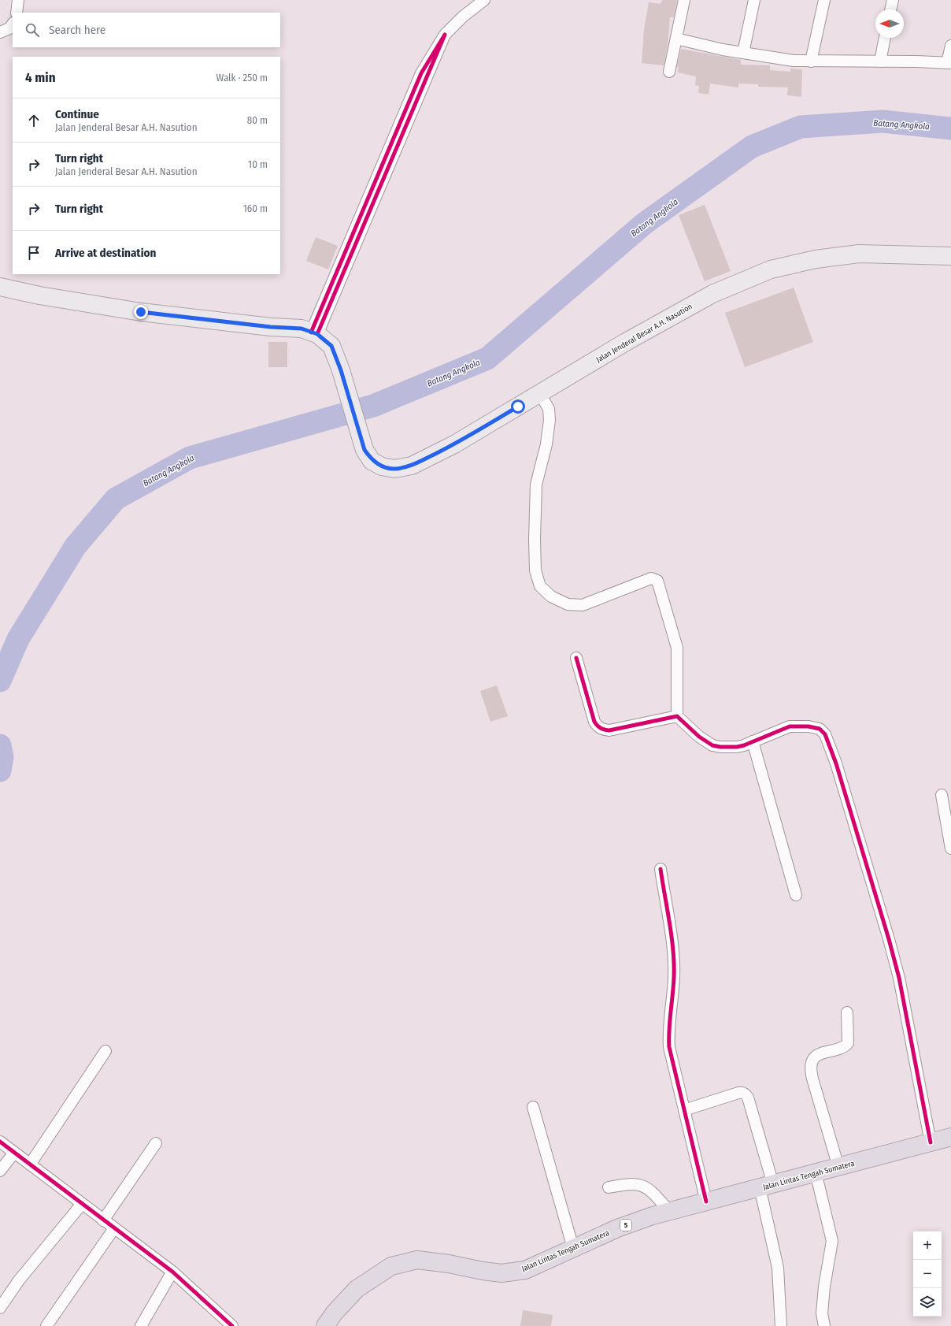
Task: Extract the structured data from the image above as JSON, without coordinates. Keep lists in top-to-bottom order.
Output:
{
  "streets": {
    "highway": ["Jalan Lintas Tengah Sumatera", "5"],
    "main road": ["Jalan Jenderal Besar A.H. Nasution"]
  },
  "water": ["Batang Angkola"],
  "north": "left",
  "page": {
    "search": "Search here",
    "heading": ["4 min", "Walk · 250 m"],
    "list": [
      ["Continue", "Jalan Jenderal Besar A.H. Nasution", "80 m"],
      ["Turn right", "Jalan Jenderal Besar A.H. Nasution", "10 m"],
      ["Turn right", "160 m"],
      "Arrive at destination"
    ],
    "map_buttons": ["+", "−"]
  }
}
